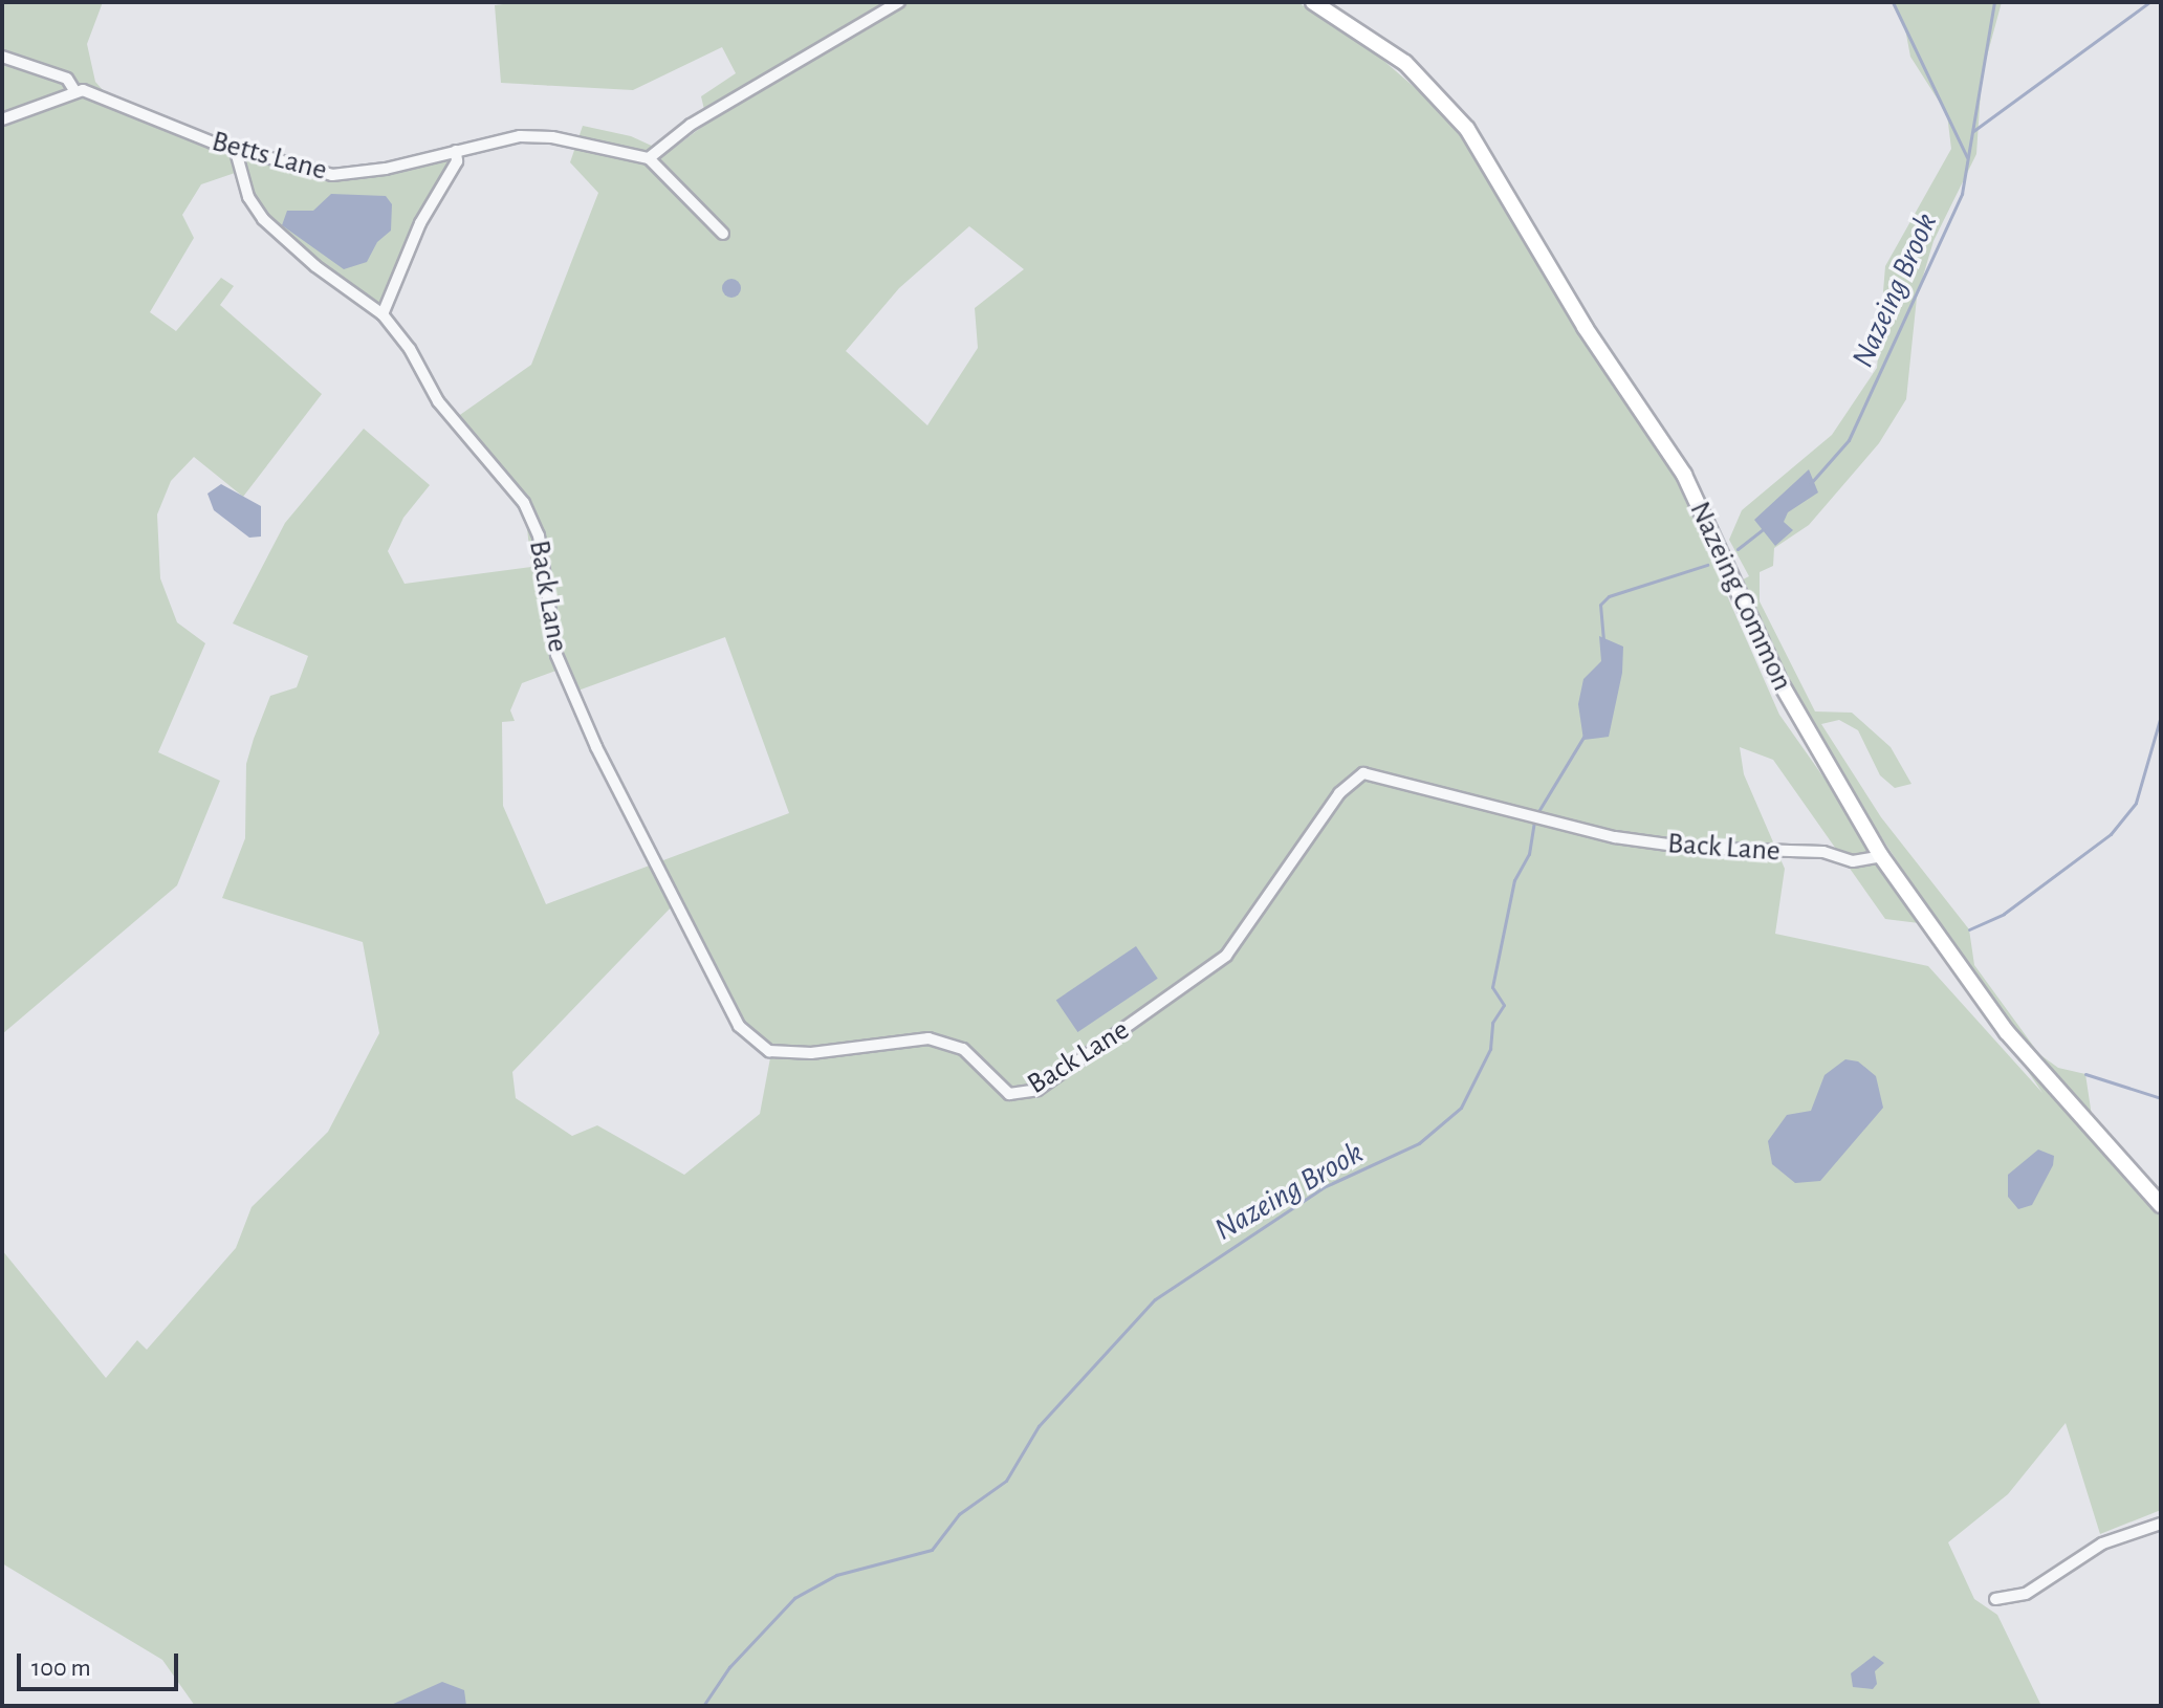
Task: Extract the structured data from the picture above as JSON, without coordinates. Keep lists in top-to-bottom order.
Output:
{
  "streets": {
    "street": ["Betts Lane", "Back Lane", "Nazeing Common"]
  },
  "crossings": [
    ["Betts Lane", "Back Lane"],
    ["Back Lane", "Nazeing Common"]
  ],
  "water": ["Nazeing Brook"],
  "scale_bar": "100 m"
}
